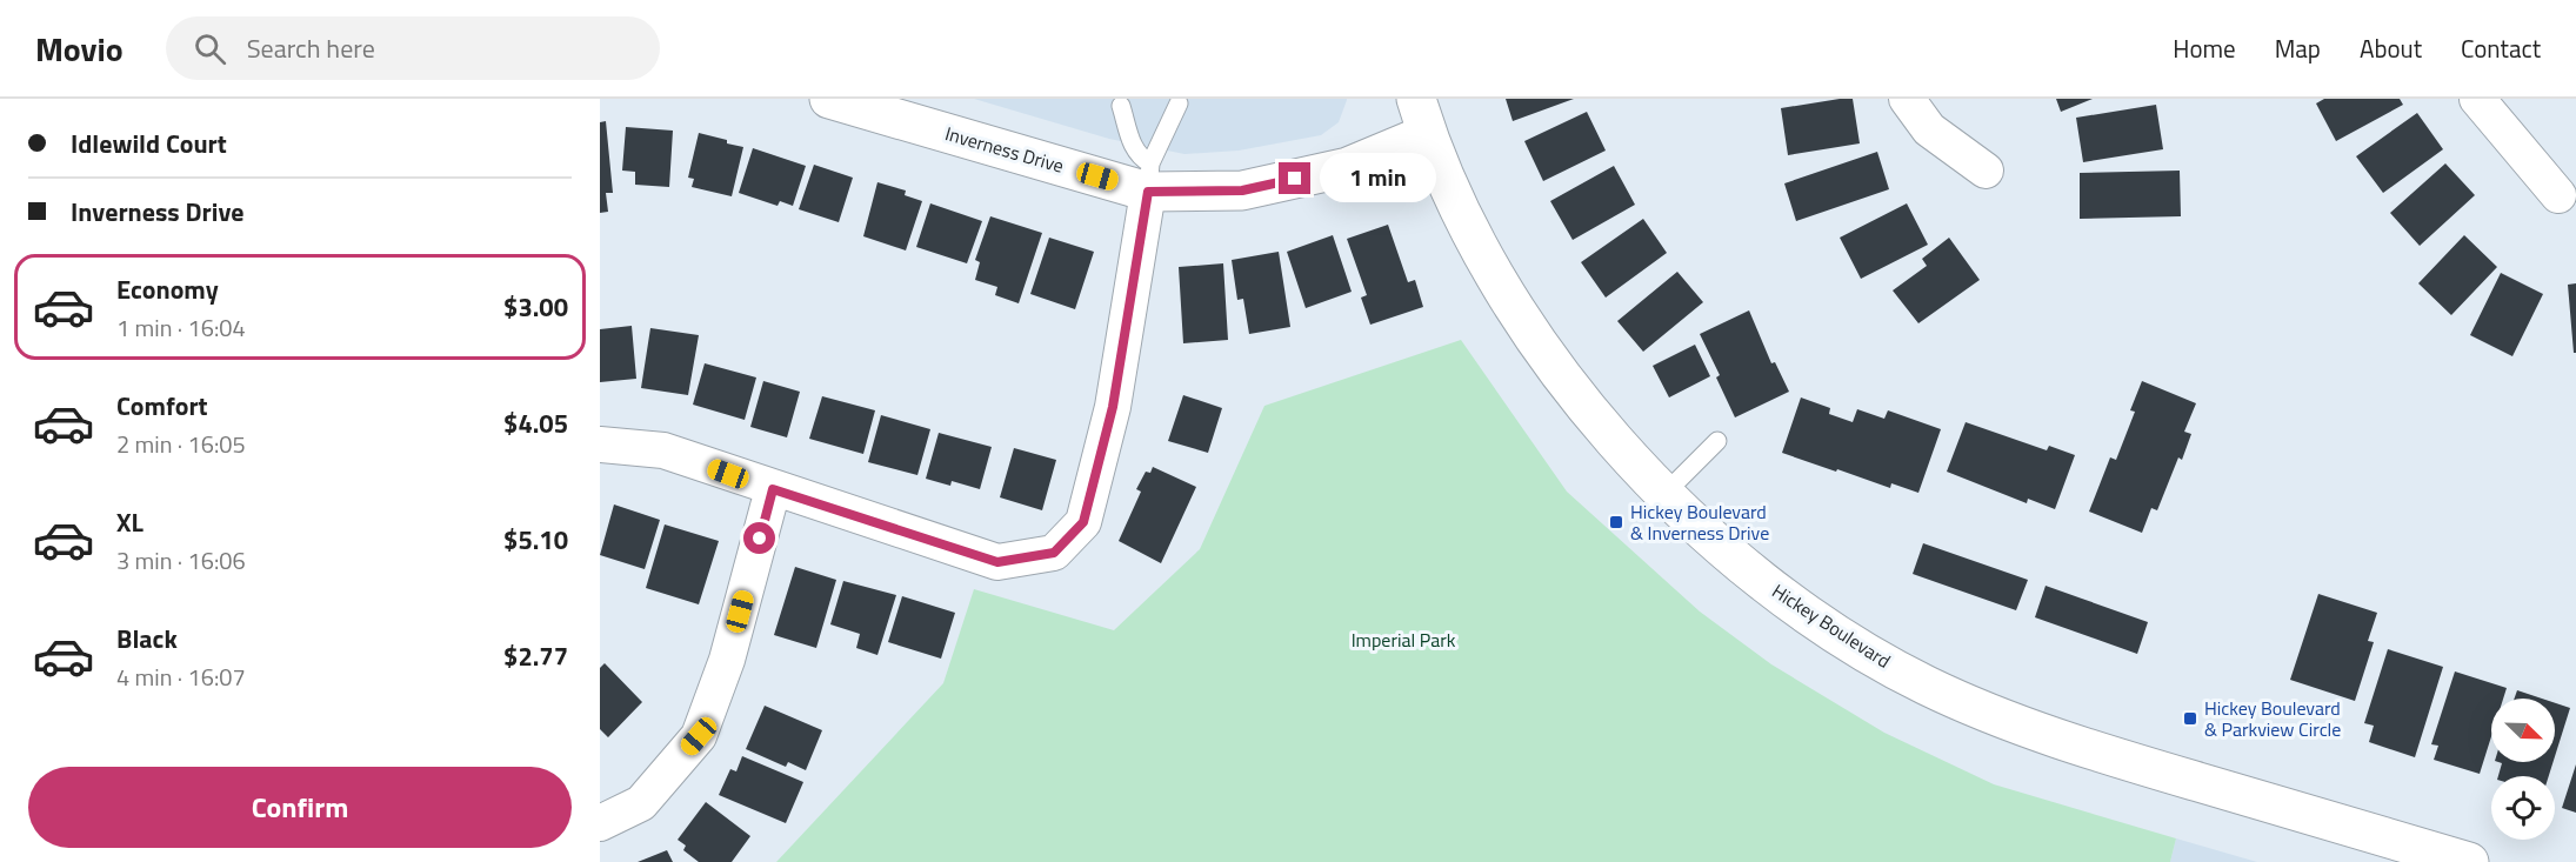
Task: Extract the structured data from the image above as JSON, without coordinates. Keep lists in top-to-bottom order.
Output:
{
  "streets": {
    "main road": ["Inverness Drive", "Hickey Boulevard"]
  },
  "crossings": [
    ["Inverness Drive", "Hickey Boulevard"]
  ],
  "parks": ["Imperial Park"],
  "places": {
    "transit": ["Hickey Boulevard & Inverness Drive", "Hickey Boulevard & Parkview Circle"]
  },
  "north": "bottom right",
  "page": {
    "header": "Movio",
    "search": "Search here",
    "nav": [
      "Home",
      "Map",
      "About",
      "Contact"
    ],
    "banner": ["Idlewild Court", "Inverness Drive"],
    "bubble": "1 min",
    "list": [
      {
        "name": "Economy",
        "note": "1 min · 16:04",
        "value": "$3.00"
      },
      {
        "name": "Comfort",
        "note": "2 min · 16:05",
        "value": "$4.05"
      },
      {
        "name": "XL",
        "note": "3 min · 16:06",
        "value": "$5.10"
      },
      {
        "name": "Black",
        "note": "4 min · 16:07",
        "value": "$2.77"
      }
    ],
    "buttons": "Confirm"
  }
}
